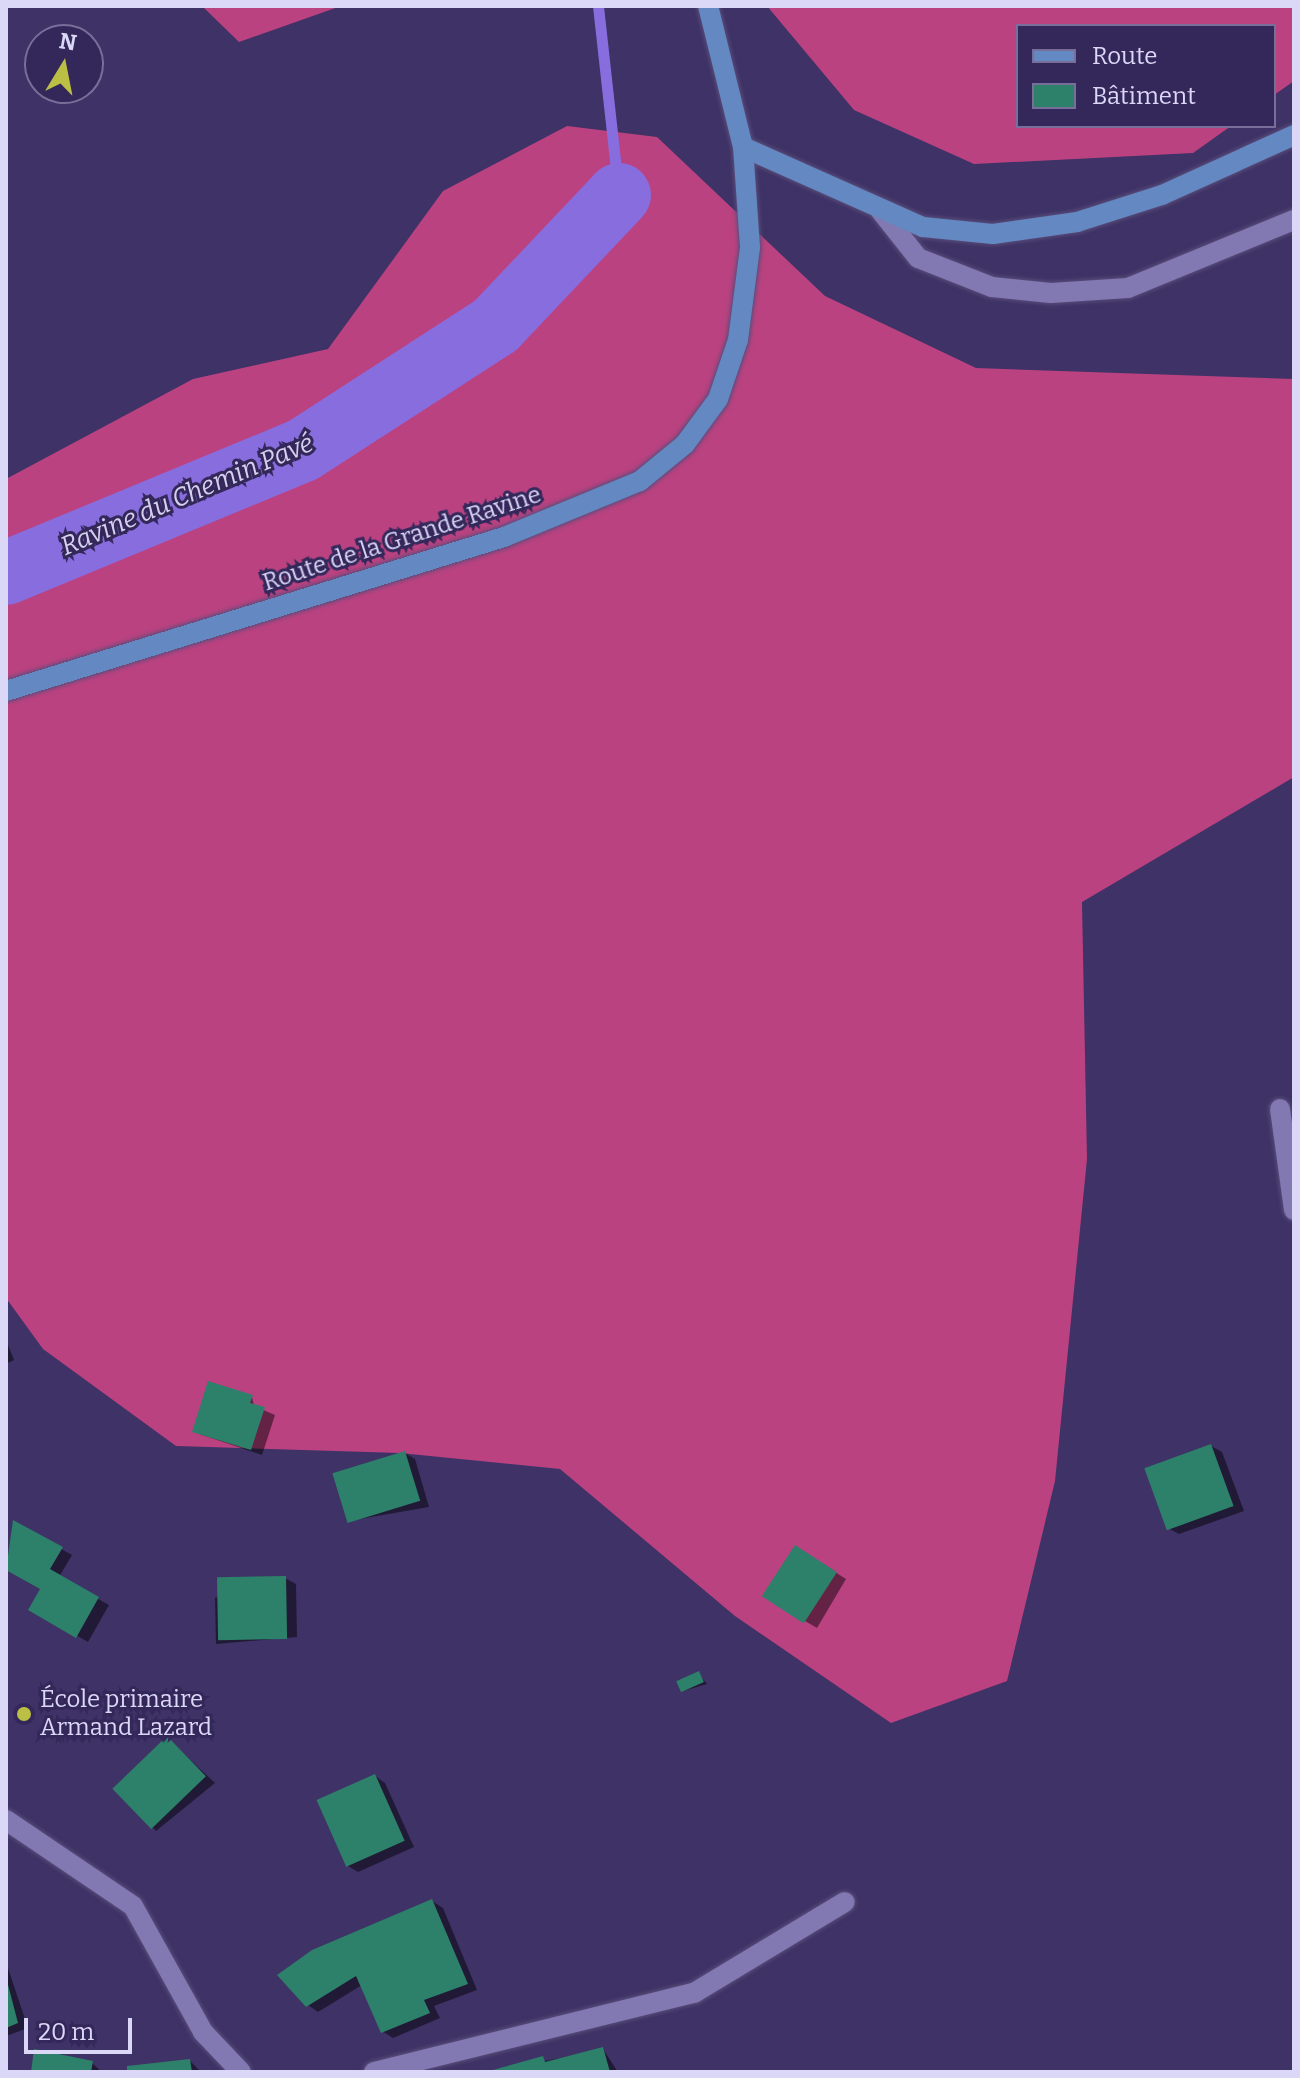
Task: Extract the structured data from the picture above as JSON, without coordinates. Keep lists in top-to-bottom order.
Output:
{
  "streets": {
    "main road": ["Route de la Grande Ravine"]
  },
  "water": ["Ravine du Chemin Pavé"],
  "places": ["École primaire Armand Lazard"],
  "legend": ["Route", "Bâtiment"],
  "scale_bar": "20 m",
  "north": "top"
}
